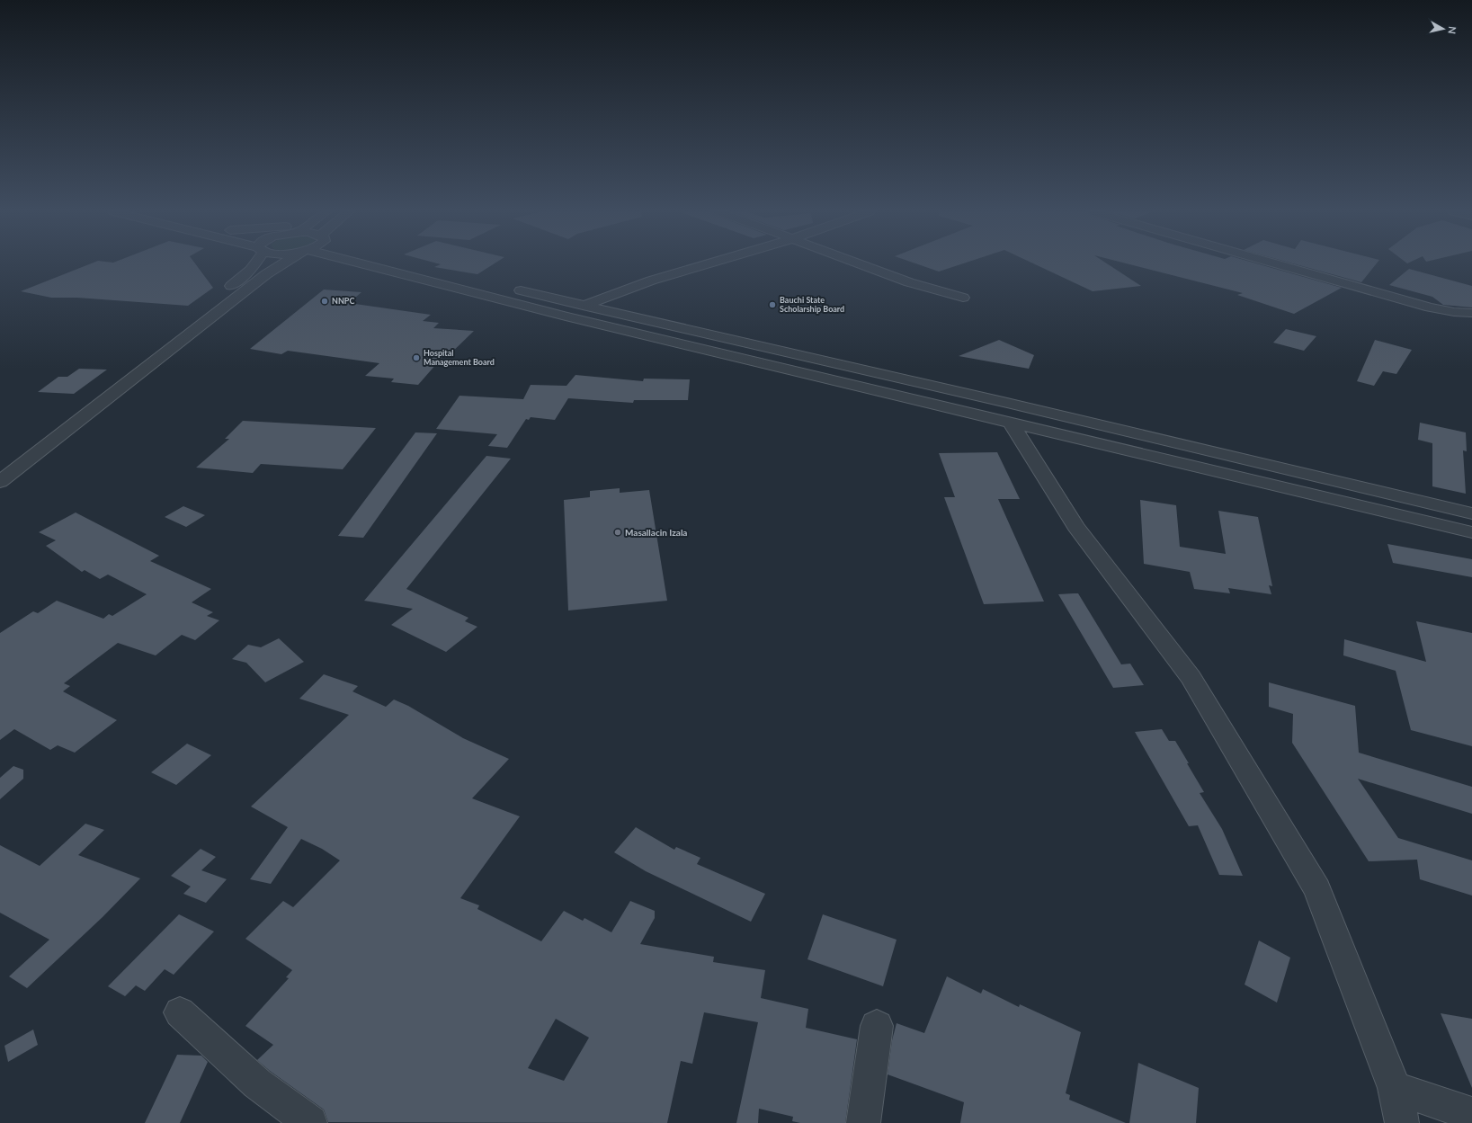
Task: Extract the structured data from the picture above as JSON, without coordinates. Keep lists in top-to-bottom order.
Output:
{
  "places": [
    "NNPC",
    "Bauchi State Scholarship Board",
    "Hospital Management Board",
    "Masallacin Izala"
  ],
  "north": "right"
}
